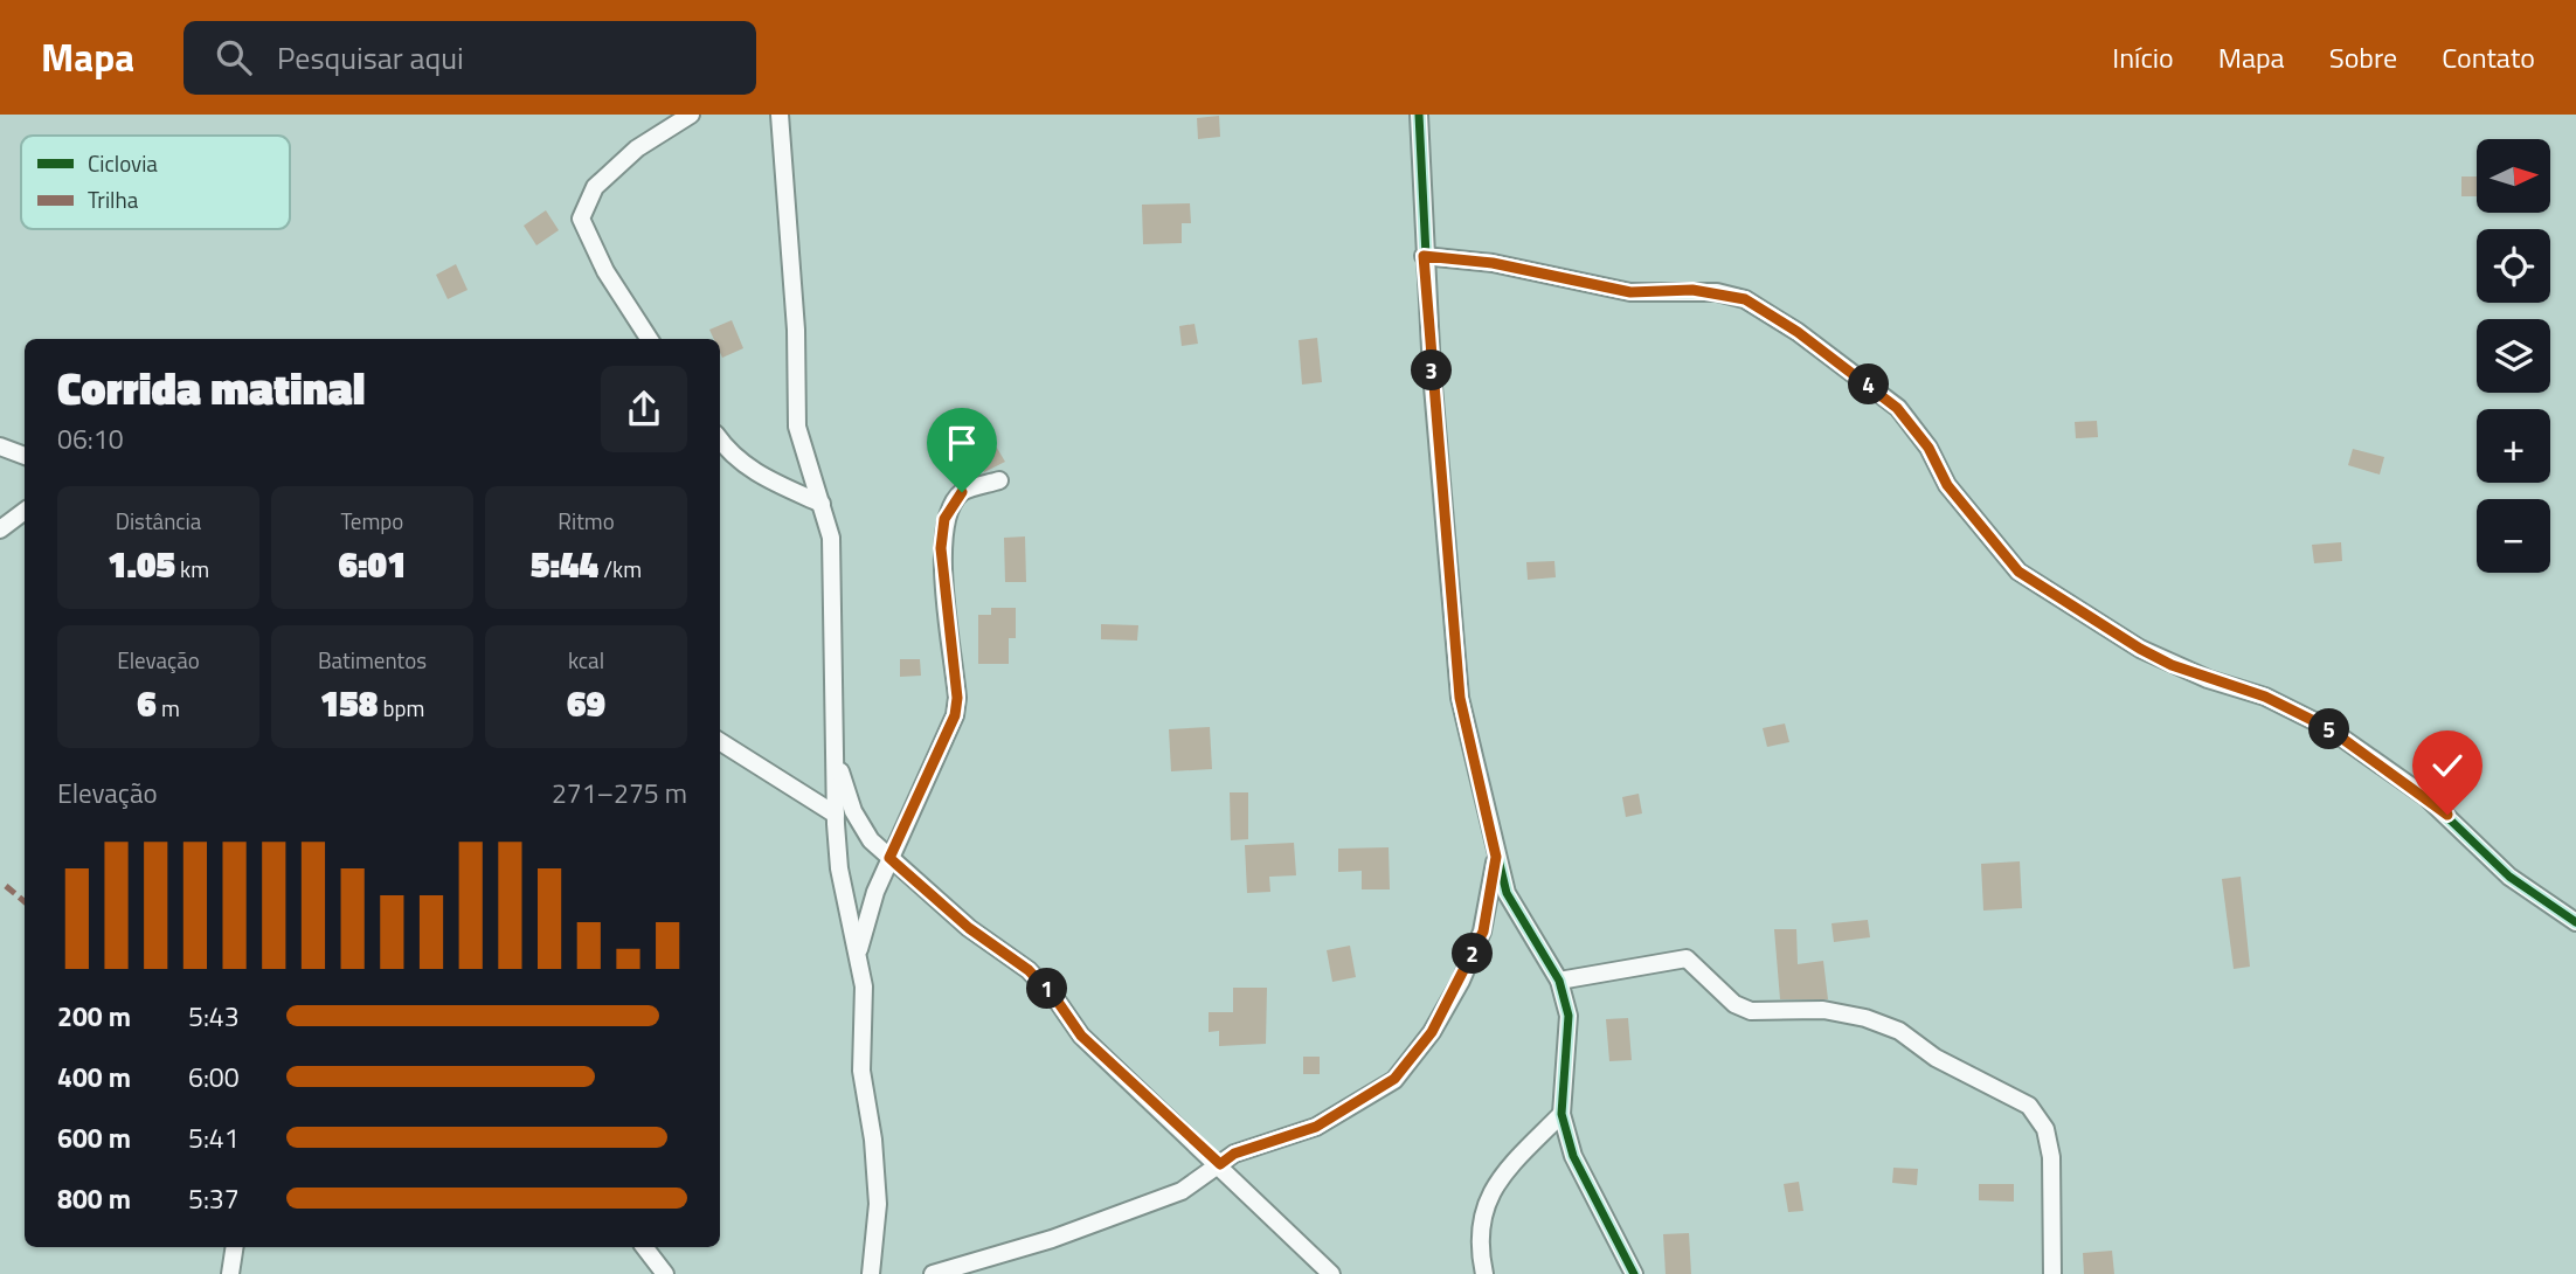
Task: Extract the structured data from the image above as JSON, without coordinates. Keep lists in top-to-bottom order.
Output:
{
  "legend": ["Ciclovia", "Trilha"],
  "north": "right",
  "page": {
    "header": "Mapa",
    "search": "Pesquisar aqui",
    "nav": [
      "Início",
      "Mapa",
      "Sobre",
      "Contato"
    ],
    "map_buttons": ["+", "−"],
    "heading": ["Corrida matinal", "06:10"],
    "pins": [
      "3",
      "4",
      "5",
      "2",
      "1"
    ],
    "stats": [
      ["Distância", "1.05 km"],
      ["Tempo", "6:01"],
      ["Ritmo", "5:44 /km"],
      ["Elevação", "6 m"],
      ["Batimentos", "158 bpm"],
      ["kcal", "69"]
    ],
    "chart": ["Elevação", "271–275 m"],
    "list": [
      {
        "name": "200 m",
        "note": "5:43"
      },
      {
        "name": "400 m",
        "note": "6:00"
      },
      {
        "name": "600 m",
        "note": "5:41"
      },
      {
        "name": "800 m",
        "note": "5:37"
      }
    ]
  }
}
